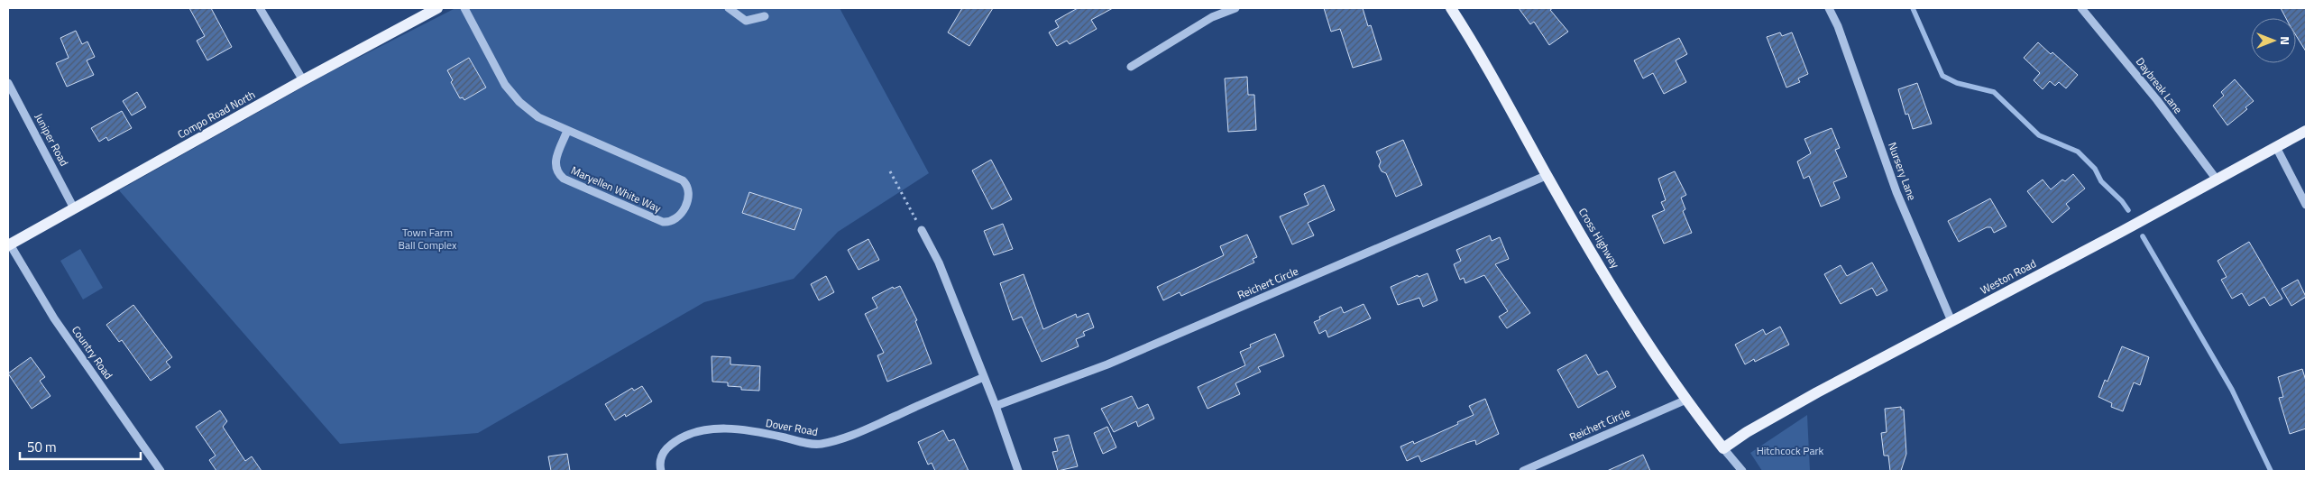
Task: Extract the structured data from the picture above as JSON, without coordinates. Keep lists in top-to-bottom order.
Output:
{
  "streets": {
    "main road": ["Compo Road North", "Cross Highway", "Weston Road"],
    "street": [
      "Daybreak Lane",
      "Juniper Road",
      "Nursery Lane",
      "Maryellen White Way",
      "Reichert Circle",
      "Country Road",
      "Dover Road"
    ]
  },
  "crossings": [
    ["Daybreak Lane", "Weston Road"],
    ["Compo Road North", "Juniper Road"],
    ["Compo Road North", "Country Road"],
    ["Nursery Lane", "Weston Road"],
    ["Cross Highway", "Weston Road"],
    ["Cross Highway", "Reichert Circle"]
  ],
  "parks": ["Town Farm Ball Complex", "Hitchcock Park"],
  "scale_bar": "50 m",
  "north": "right"
}
